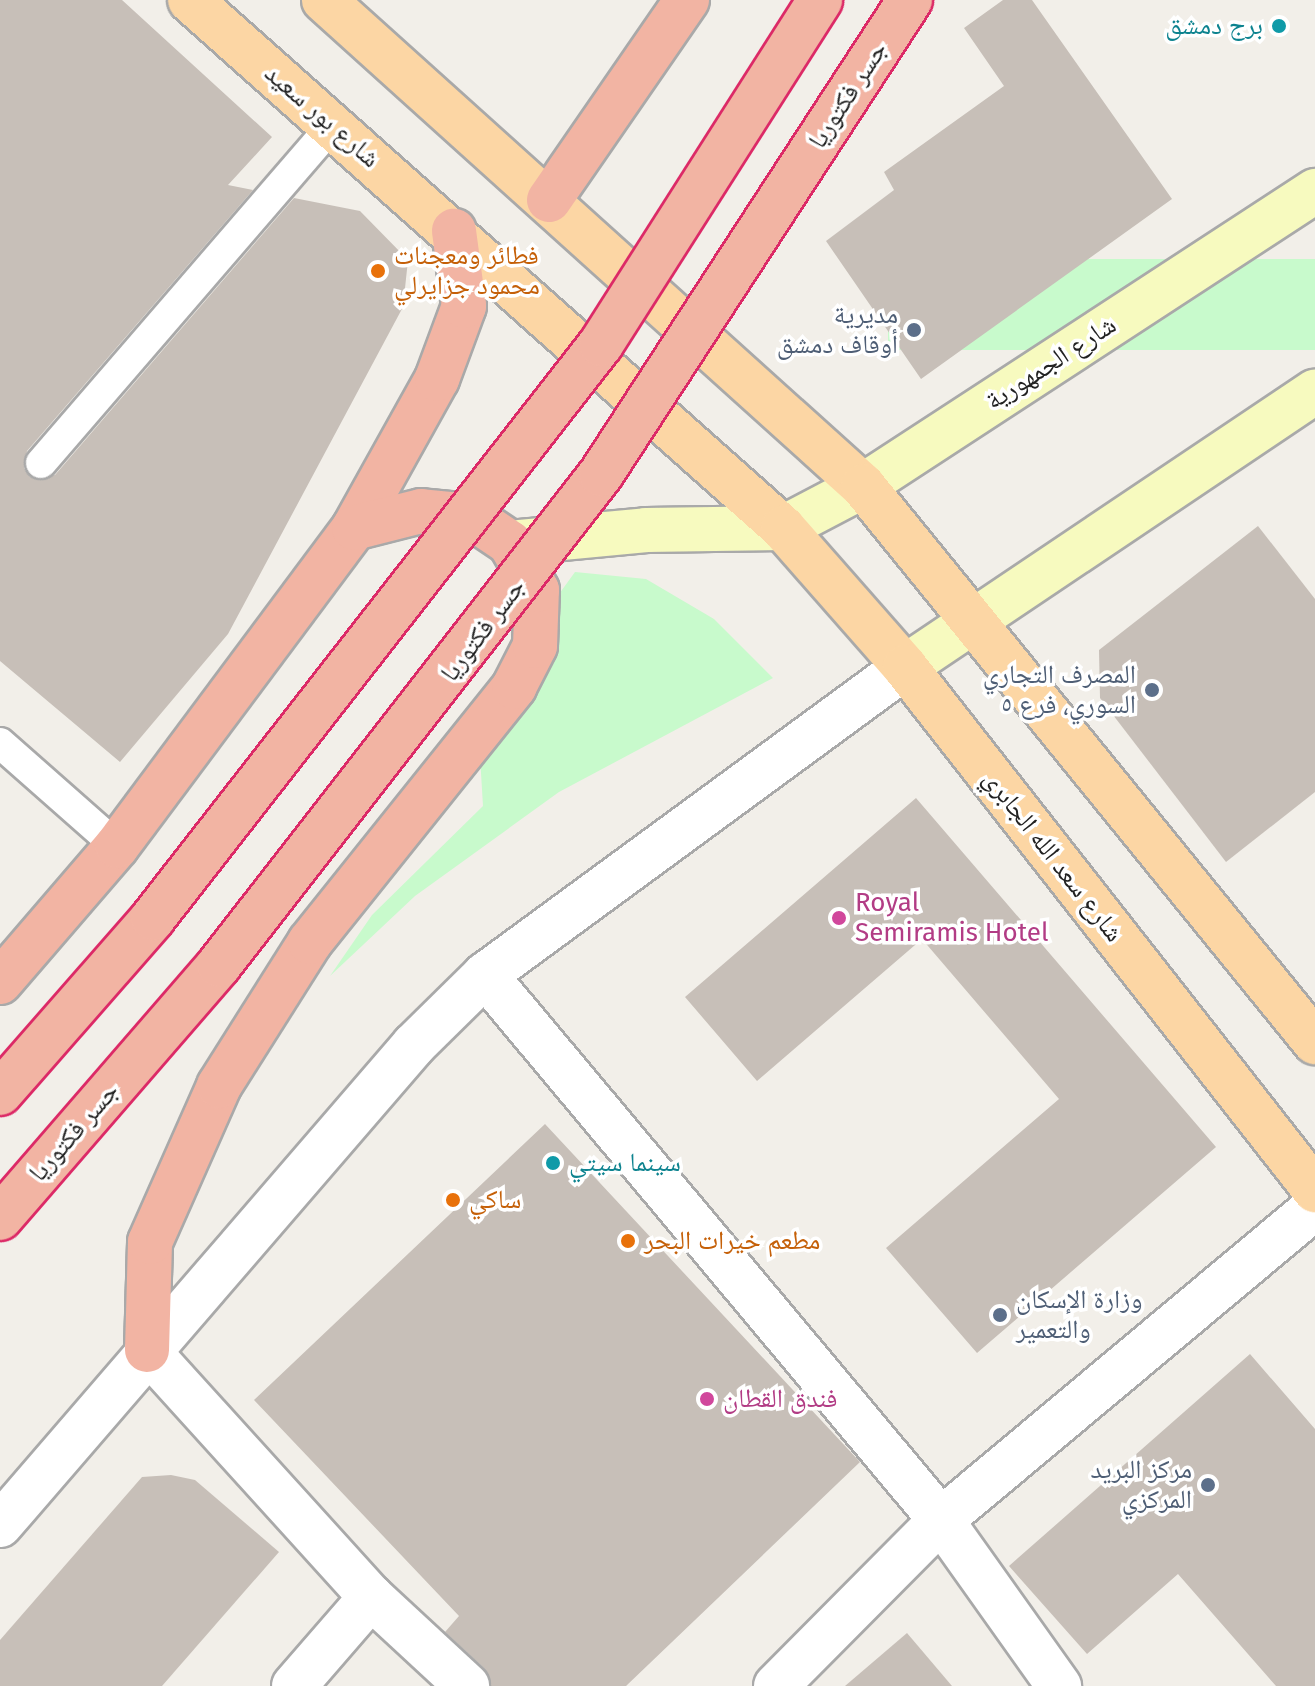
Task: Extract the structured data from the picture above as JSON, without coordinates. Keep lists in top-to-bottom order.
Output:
{
  "streets": {
    "highway": ["جسر فكتوريا"],
    "main road": ["شارع بور سعيد", "شارع الجمهورية", "شارع سعد الله الجابري"]
  },
  "crossings": [
    ["شارع بور سعيد", "شارع الجمهورية"],
    ["شارع بور سعيد", "شارع سعد الله الجابري"],
    ["شارع الجمهورية", "شارع سعد الله الجابري"]
  ],
  "places": [
    "برج دمشق",
    "فطائر ومعجنات محمود جزايرلي",
    "مديرية أوقاف دمشق",
    "المصرف التجاري السوري، فرع ٥",
    "Royal Semiramis Hotel",
    "سينما سيتي",
    "ساكي",
    "مطعم خيرات البحر",
    "وزارة الإسكان والتعمير",
    "فندق القطان",
    "مركز البريد المركزي"
  ]
}
